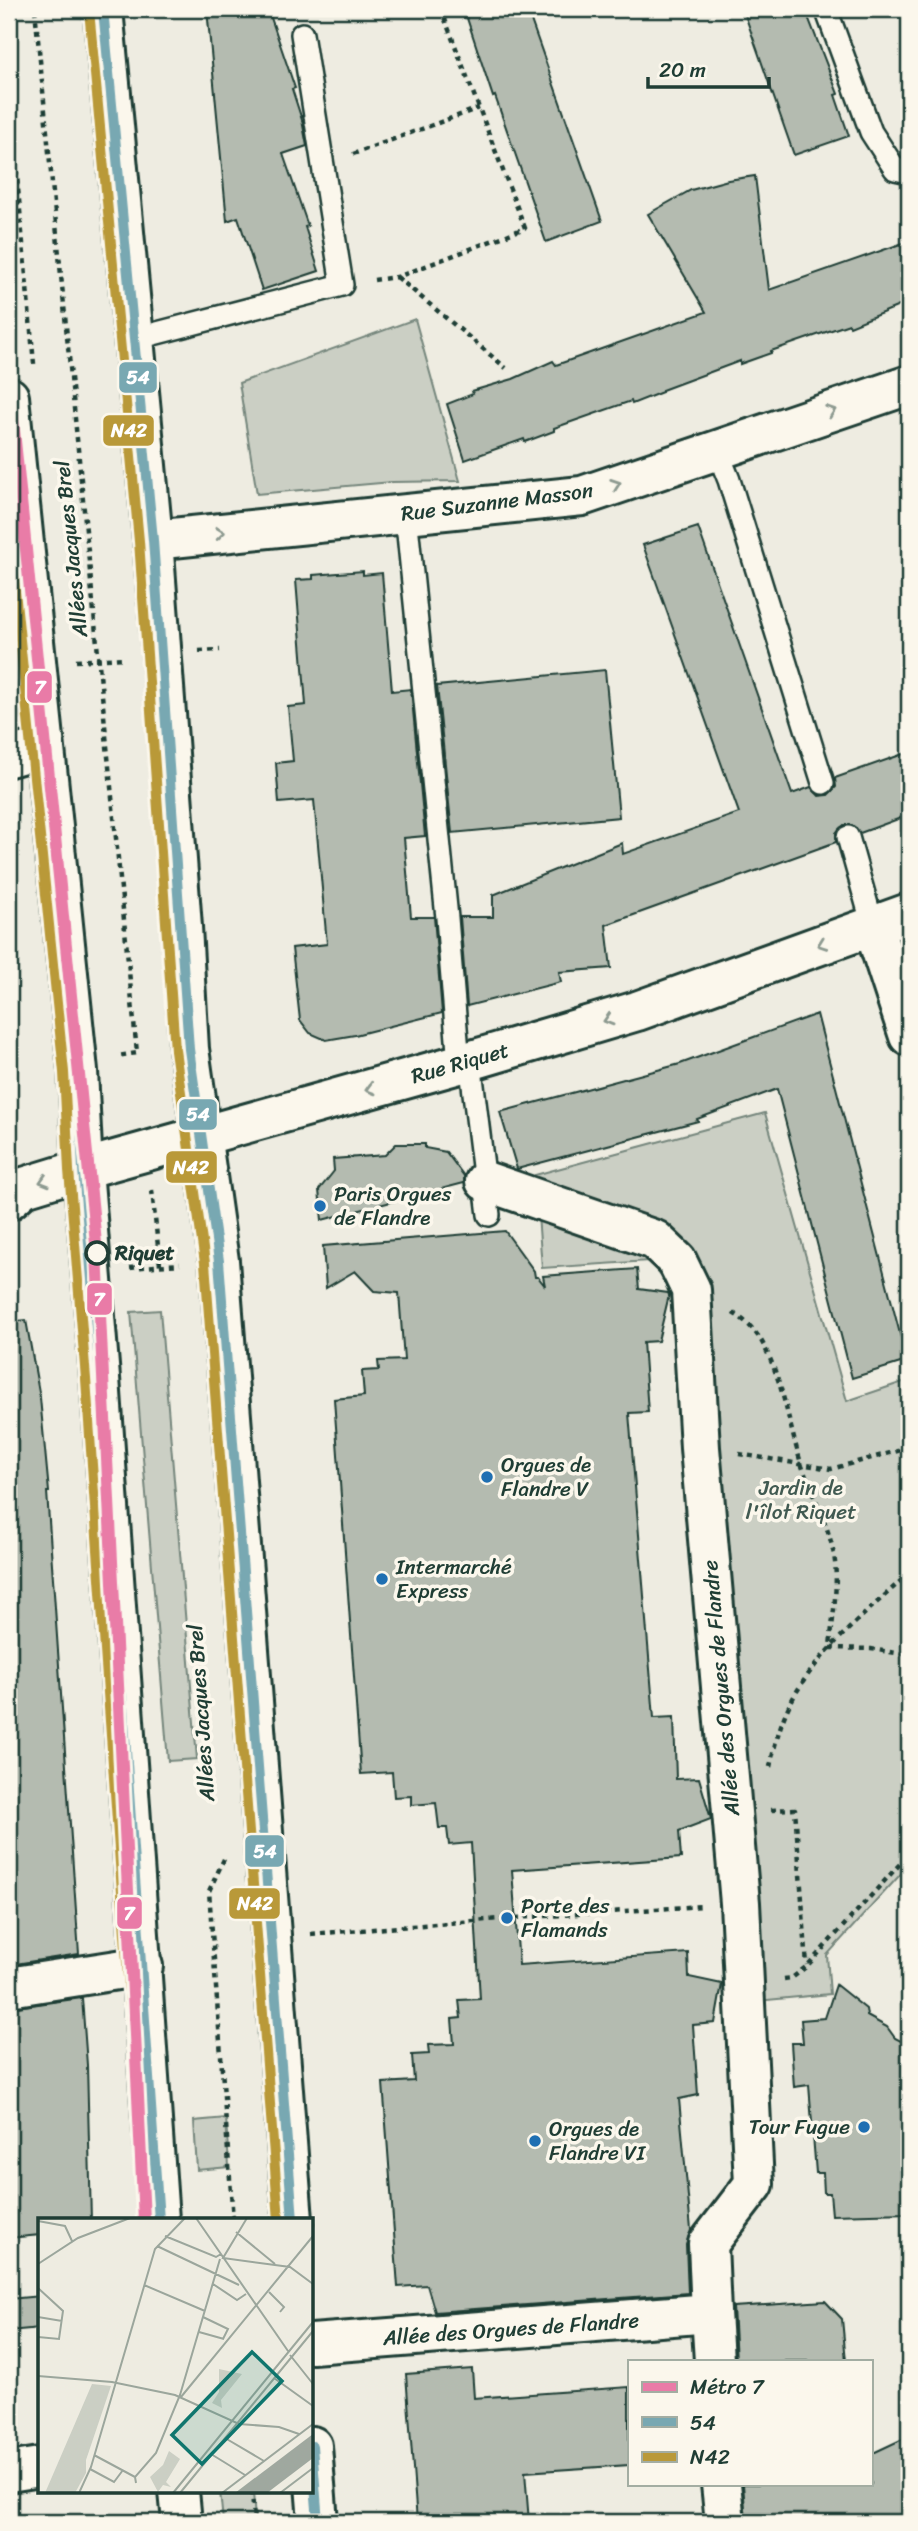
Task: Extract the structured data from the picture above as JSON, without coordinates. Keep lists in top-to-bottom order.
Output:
{
  "streets": {
    "main road": ["Rue Suzanne Masson", "Rue Riquet", "Allée des Orgues de Flandre"],
    "path": ["Allées Jacques Brel"]
  },
  "crossings": [
    ["Rue Suzanne Masson", "Allée des Orgues de Flandre"],
    ["Rue Riquet", "Allée des Orgues de Flandre"]
  ],
  "one_way": ["Rue Suzanne Masson", "Rue Riquet"],
  "parks": ["Jardin de l'îlot Riquet"],
  "places": [
    "Paris Orgues de Flandre",
    "Riquet",
    "Orgues de Flandre V",
    "Intermarché Express",
    "Porte des Flamands",
    "Tour Fugue",
    "Orgues de Flandre VI"
  ],
  "lines": ["transit line 54", "transit line N42", "metro line 7"],
  "legend": ["Métro 7", "54", "N42"],
  "scale_bar": "20 m"
}
